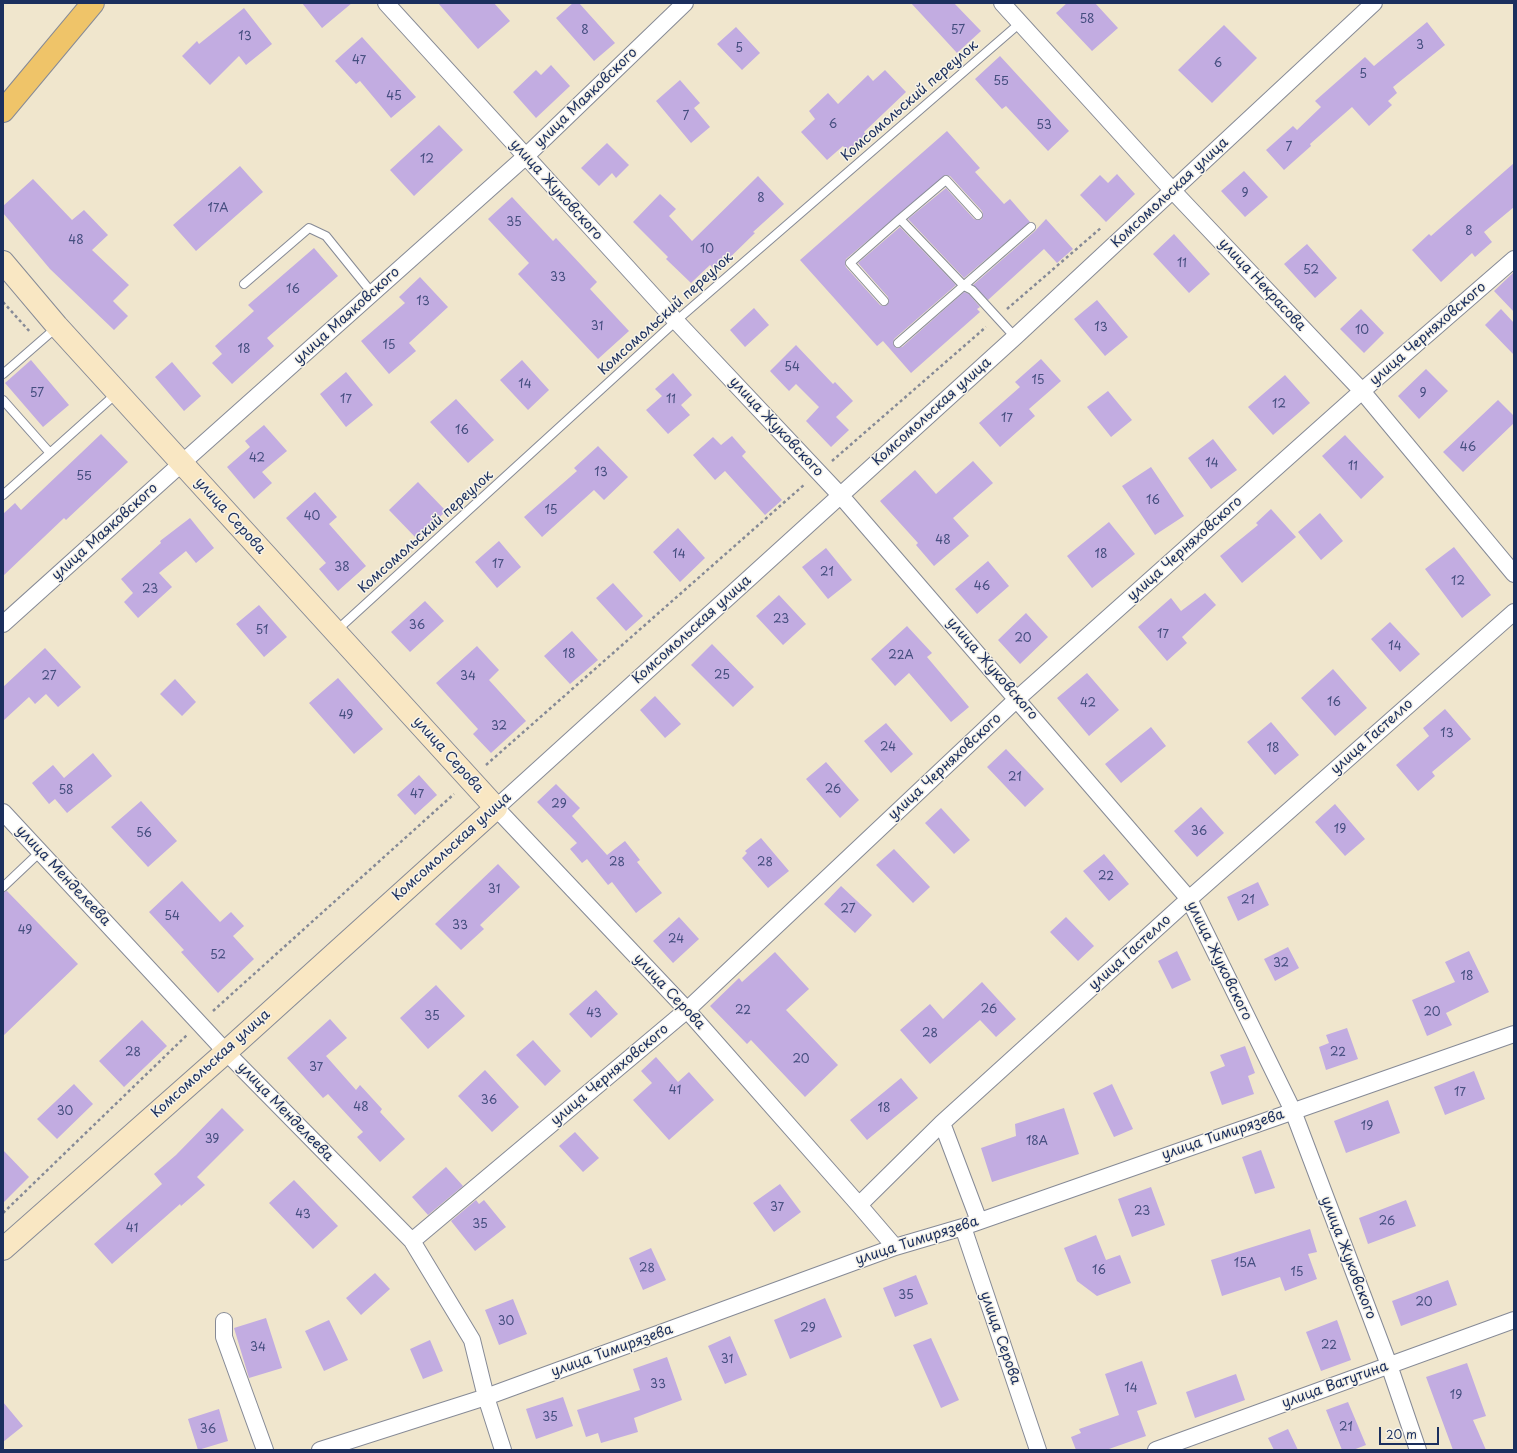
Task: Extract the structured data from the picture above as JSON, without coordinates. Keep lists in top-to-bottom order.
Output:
{
  "streets": {
    "main road": ["Комсомольская улица", "улица Серова"],
    "street": [
      "улица Маяковского",
      "улица Жуковского",
      "улица Некрасова",
      "улица Черняховского",
      "улица Гастелло",
      "улица Менделеева",
      "улица Тимирязева",
      "улица Ватутина"
    ],
    "lane": ["Комсомольский переулок"]
  },
  "crossings": [
    ["улица Маяковского", "улица Жуковского"],
    ["улица Маяковского", "улица Серова"],
    ["Комсомольский переулок", "улица Жуковского"],
    ["Комсомольский переулок", "улица Некрасова"],
    ["Комсомольский переулок", "улица Серова"],
    ["улица Жуковского", "Комсомольская улица"],
    ["улица Жуковского", "улица Черняховского"],
    ["улица Жуковского", "улица Гастелло"],
    ["улица Жуковского", "улица Тимирязева"],
    ["улица Жуковского", "улица Ватутина"],
    ["Комсомольская улица", "улица Некрасова"],
    ["Комсомольская улица", "улица Серова"],
    ["Комсомольская улица", "улица Менделеева"],
    ["улица Некрасова", "улица Черняховского"],
    ["улица Черняховского", "улица Серова"],
    ["улица Черняховского", "улица Менделеева"],
    ["улица Серова", "улица Гастелло"],
    ["улица Серова", "улица Тимирязева"],
    ["улица Менделеева", "улица Тимирязева"]
  ],
  "house_numbers": [
    "58",
    "8",
    "57",
    "13",
    "3",
    "5",
    "47",
    "6",
    "5",
    "55",
    "45",
    "7",
    "6",
    "53",
    "7",
    "12",
    "9",
    "8",
    "17А",
    "35",
    "8",
    "48",
    "10",
    "11",
    "52",
    "33",
    "16",
    "13",
    "31",
    "13",
    "10",
    "15",
    "18",
    "54",
    "15",
    "14",
    "57",
    "9",
    "17",
    "11",
    "12",
    "17",
    "16",
    "46",
    "42",
    "14",
    "11",
    "13",
    "55",
    "16",
    "15",
    "40",
    "48",
    "14",
    "18",
    "17",
    "38",
    "21",
    "12",
    "46",
    "23",
    "23",
    "36",
    "51",
    "17",
    "20",
    "14",
    "18",
    "22А",
    "25",
    "27",
    "34",
    "16",
    "42",
    "49",
    "32",
    "13",
    "24",
    "18",
    "21",
    "26",
    "58",
    "47",
    "29",
    "19",
    "36",
    "56",
    "28",
    "28",
    "22",
    "31",
    "21",
    "27",
    "54",
    "33",
    "49",
    "24",
    "52",
    "32",
    "18",
    "26",
    "22",
    "20",
    "43",
    "35",
    "28",
    "28",
    "22",
    "20",
    "37",
    "41",
    "17",
    "36",
    "48",
    "18",
    "30",
    "19",
    "39",
    "18А",
    "37",
    "23",
    "43",
    "26",
    "35",
    "41",
    "15А",
    "28",
    "16",
    "15",
    "35",
    "20",
    "30",
    "29",
    "22",
    "34",
    "31",
    "33",
    "14",
    "19",
    "35",
    "21",
    "36"
  ],
  "scale_bar": "20 m"
}
